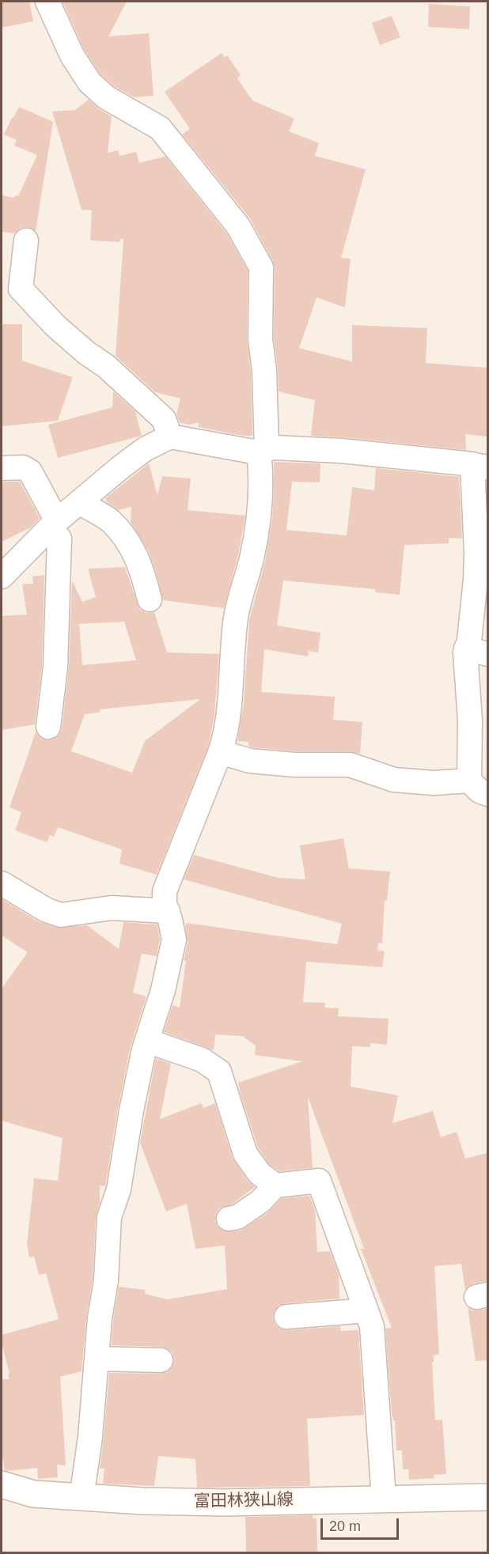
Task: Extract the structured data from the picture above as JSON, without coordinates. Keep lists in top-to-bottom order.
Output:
{
  "streets": {
    "main road": ["富田林狭山線"]
  },
  "scale_bar": "20 m"
}
